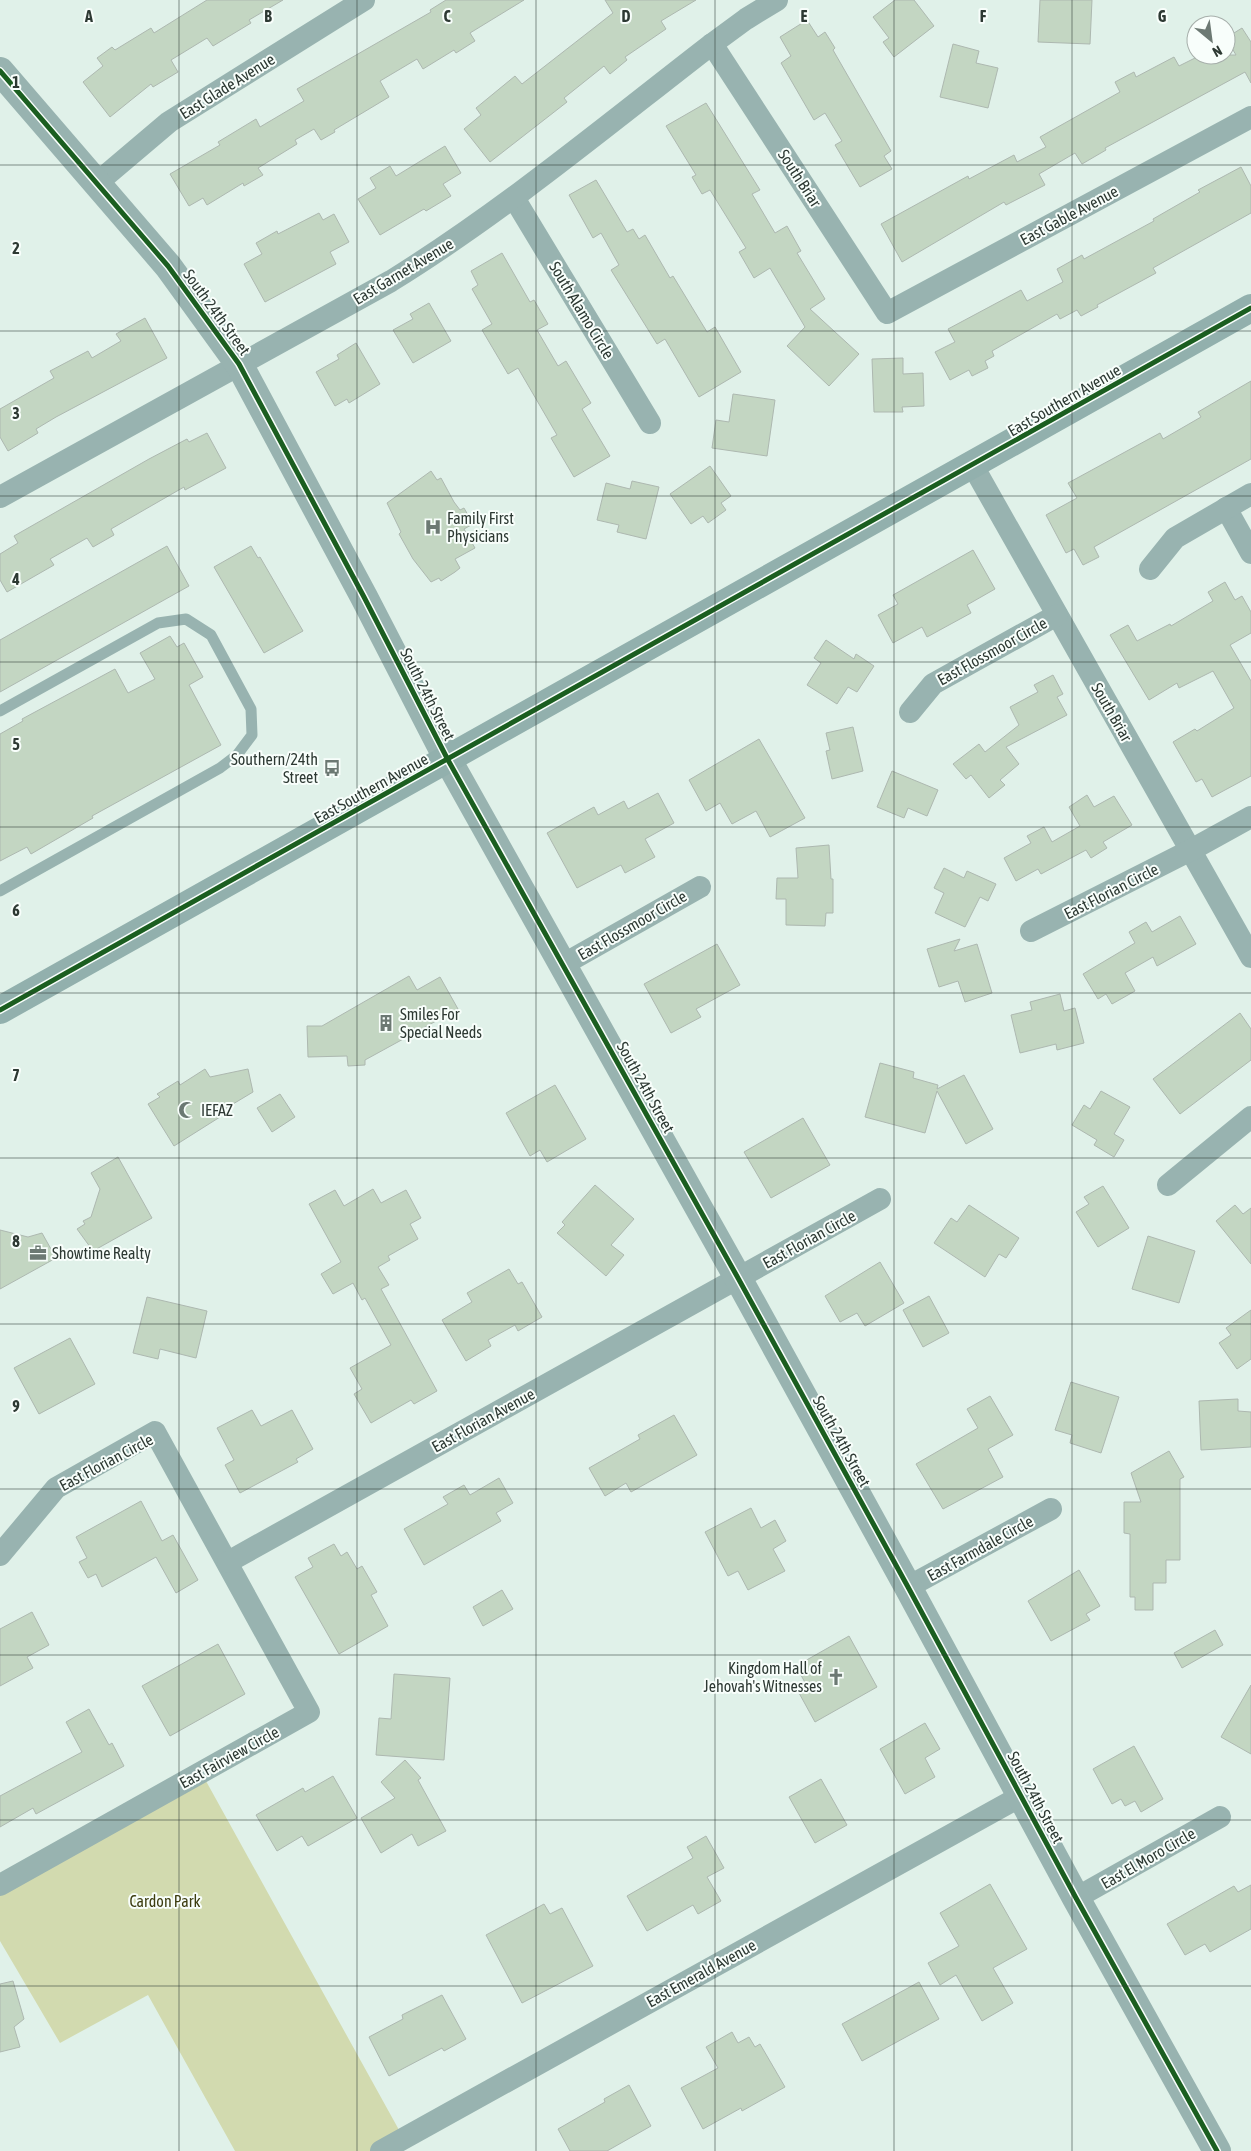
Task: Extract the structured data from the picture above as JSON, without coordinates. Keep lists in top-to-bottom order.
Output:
{
  "streets": {
    "main road": ["East Southern Avenue"],
    "street": [
      "East Glade Avenue",
      "South Briar",
      "East Gable Avenue",
      "East Garnet Avenue",
      "South Alamo Circle",
      "South 24th Street",
      "East Flossmoor Circle",
      "East Florian Circle",
      "East Florian Avenue",
      "East Farmdale Circle",
      "East Fairview Circle",
      "East El Moro Circle",
      "East Emerald Avenue"
    ]
  },
  "crossings": [
    ["East Glade Avenue", "South 24th Street"],
    ["South Briar", "East Gable Avenue"],
    ["South Briar", "East Garnet Avenue"],
    ["South Briar", "East Southern Avenue"],
    ["South Briar", "East Flossmoor Circle"],
    ["South Briar", "East Florian Circle"],
    ["East Garnet Avenue", "South Alamo Circle"],
    ["East Garnet Avenue", "South 24th Street"],
    ["South 24th Street", "East Southern Avenue"],
    ["South 24th Street", "East Flossmoor Circle"],
    ["South 24th Street", "East Florian Circle"],
    ["South 24th Street", "East Florian Avenue"],
    ["South 24th Street", "East Farmdale Circle"],
    ["South 24th Street", "East El Moro Circle"],
    ["South 24th Street", "East Emerald Avenue"],
    ["East Florian Circle", "East Florian Avenue"],
    ["East Florian Circle", "East Fairview Circle"],
    ["East Florian Avenue", "East Fairview Circle"]
  ],
  "parks": ["Cardon Park"],
  "places": {
    "hospital": ["Family First Physicians"],
    "bus stop": ["Southern/24th Street"],
    "building": ["Smiles For Special Needs"],
    "mosque": ["IEFAZ"],
    "office": ["Showtime Realty"],
    "church": ["Kingdom Hall of Jehovah's Witnesses"]
  },
  "north": "bottom right",
  "grid": {
    "columns": [
      "A",
      "B",
      "C",
      "D",
      "E",
      "F",
      "G"
    ],
    "rows": [
      "1",
      "2",
      "3",
      "4",
      "5",
      "6",
      "7",
      "8",
      "9"
    ]
  }
}
